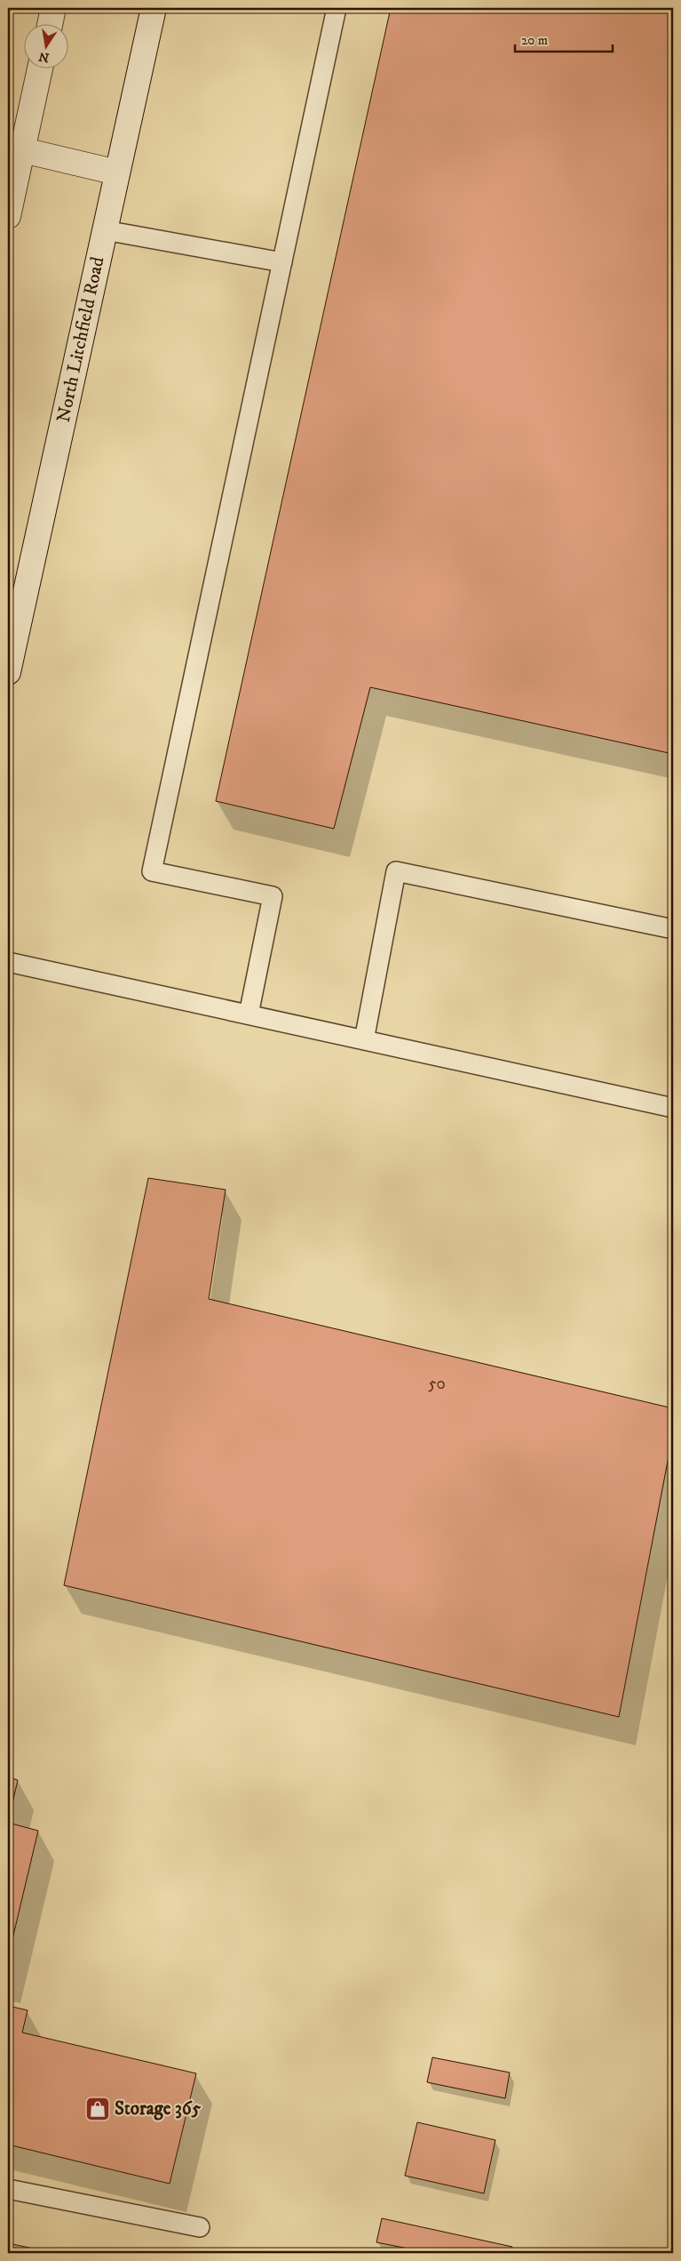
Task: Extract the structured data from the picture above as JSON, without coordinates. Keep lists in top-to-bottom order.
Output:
{
  "streets": {
    "main road": ["North Litchfield Road"]
  },
  "places": {
    "shop": ["Storage 365"]
  },
  "house_numbers": ["50"],
  "scale_bar": "20 m",
  "north": "bottom"
}
